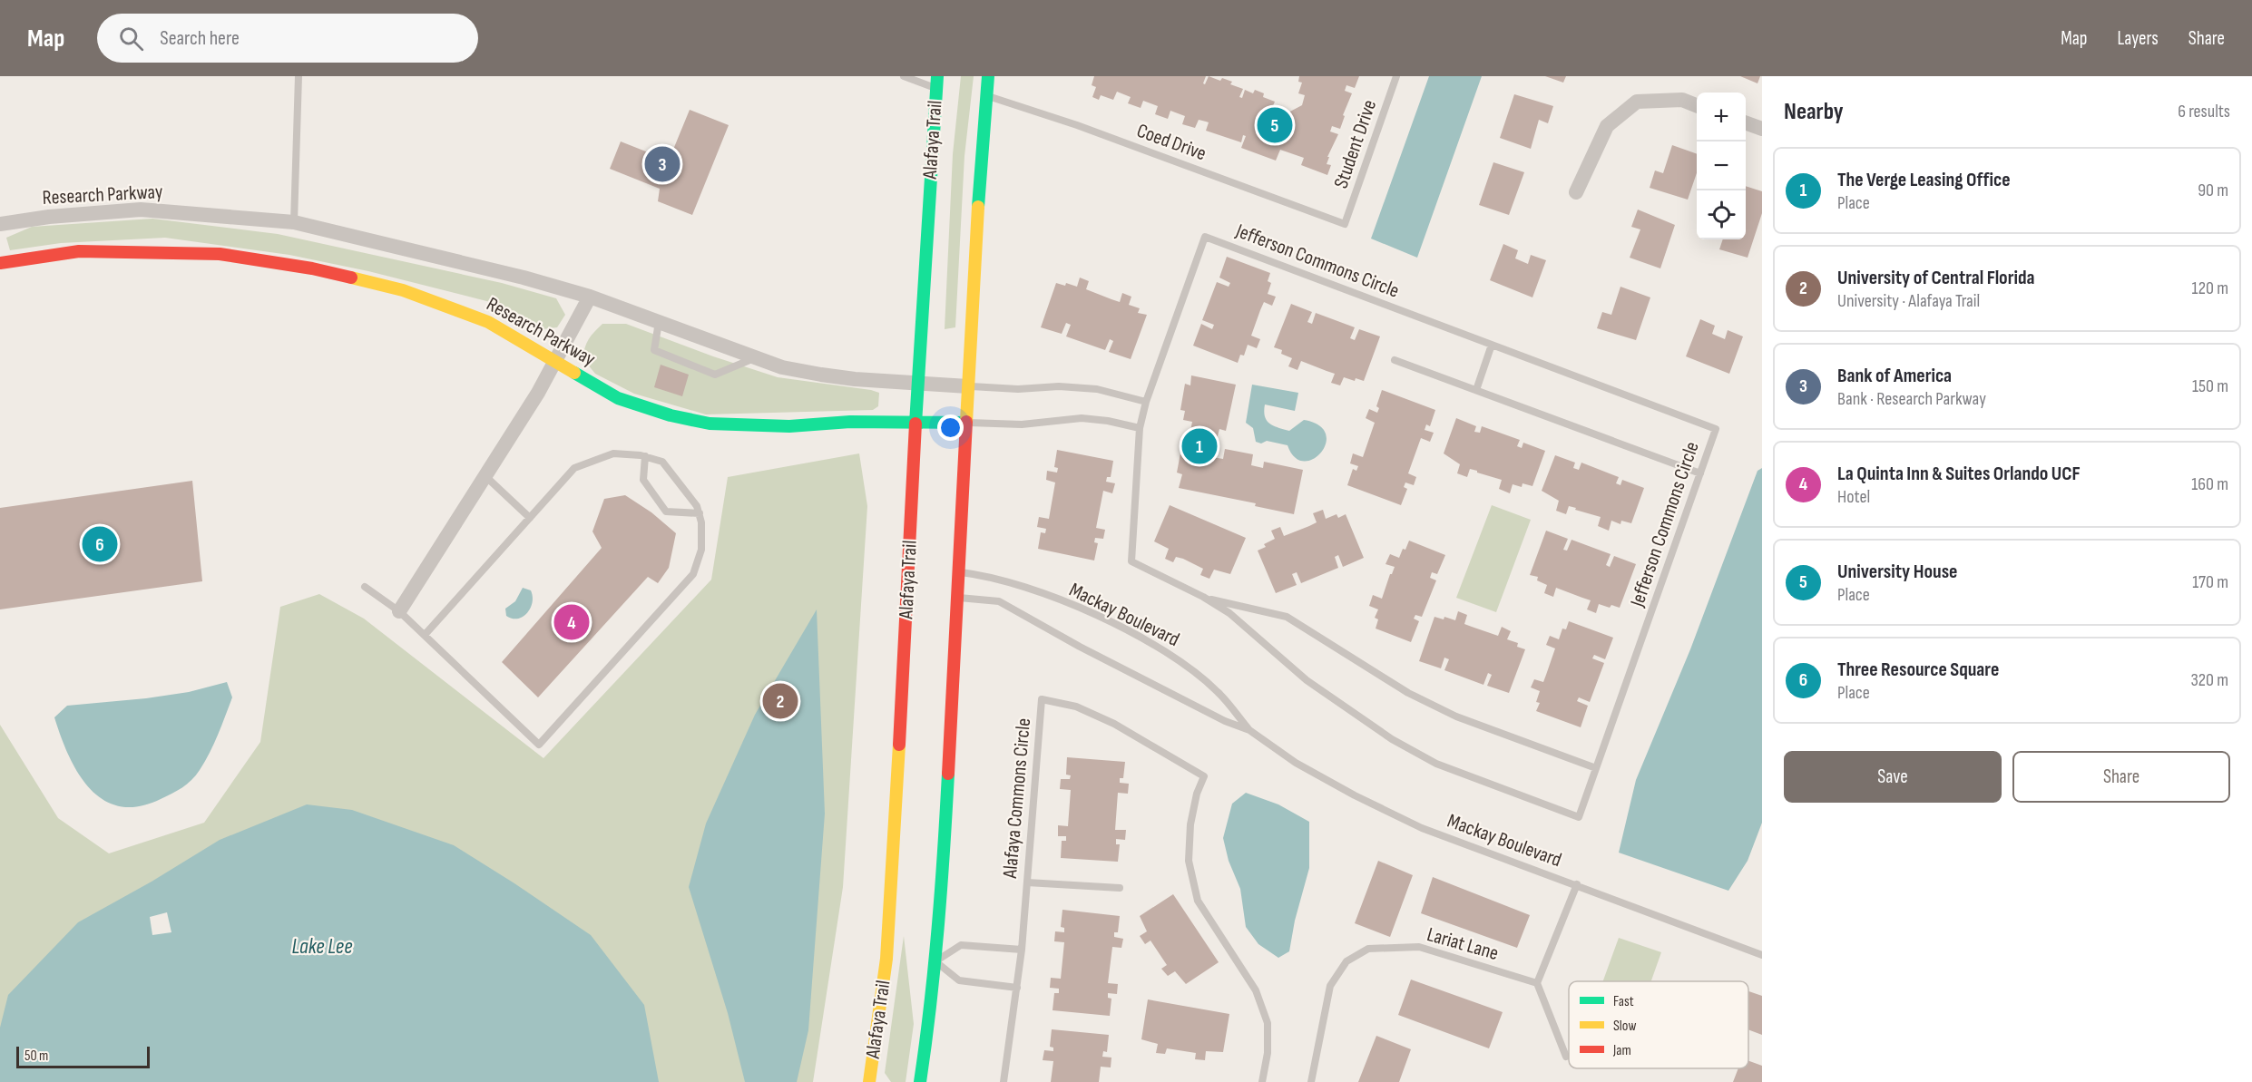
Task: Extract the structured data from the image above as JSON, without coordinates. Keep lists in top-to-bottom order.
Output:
{
  "streets": {
    "main road": ["Alafaya Trail", "Research Parkway"],
    "lane": [
      "Coed Drive",
      "Student Drive",
      "Jefferson Commons Circle",
      "Mackay Boulevard",
      "Alafaya Commons Circle",
      "Lariat Lane"
    ]
  },
  "crossings": [
    ["Alafaya Trail", "Research Parkway"],
    ["Coed Drive", "Student Drive"]
  ],
  "water": ["Lake Lee"],
  "legend": ["Fast", "Slow", "Jam"],
  "scale_bar": "50 m",
  "page": {
    "header": "Map",
    "search": "Search here",
    "nav": ["Map", "Layers", "Share"],
    "heading": ["Nearby", "6 results"],
    "map_buttons": ["+", "−"],
    "pins": [
      "5",
      "3",
      "1",
      "6",
      "4",
      "2"
    ],
    "list": [
      {
        "mark": "1",
        "name": "The Verge Leasing Office",
        "note": "Place",
        "value": "90 m"
      },
      {
        "mark": "2",
        "name": "University of Central Florida",
        "note": "University · Alafaya Trail",
        "value": "120 m"
      },
      {
        "mark": "3",
        "name": "Bank of America",
        "note": "Bank · Research Parkway",
        "value": "150 m"
      },
      {
        "mark": "4",
        "name": "La Quinta Inn & Suites Orlando UCF",
        "note": "Hotel",
        "value": "160 m"
      },
      {
        "mark": "5",
        "name": "University House",
        "note": "Place",
        "value": "170 m"
      },
      {
        "mark": "6",
        "name": "Three Resource Square",
        "note": "Place",
        "value": "320 m"
      }
    ],
    "buttons": ["Save", "Share"],
    "scale": "50 m"
  }
}
